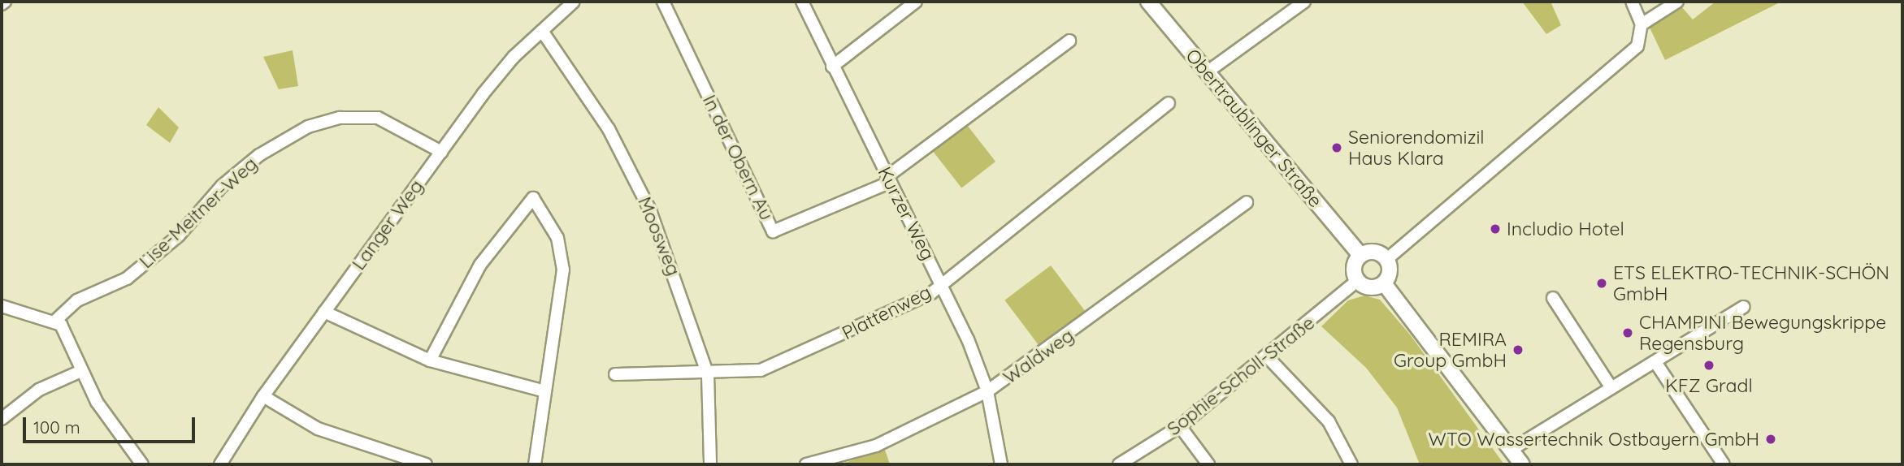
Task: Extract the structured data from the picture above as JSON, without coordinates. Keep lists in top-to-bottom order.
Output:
{
  "streets": {
    "street": [
      "Obertraublinger Straße",
      "In der Obern Au",
      "Lise-Meitner-Weg",
      "Kurzer Weg",
      "Langer Weg",
      "Moosweg",
      "Plattenweg",
      "Waldweg",
      "Sophie-Scholl-Straße"
    ]
  },
  "crossings": [
    ["Obertraublinger Straße", "Sophie-Scholl-Straße"],
    ["In der Obern Au", "Kurzer Weg"],
    ["Lise-Meitner-Weg", "Langer Weg"],
    ["Kurzer Weg", "Plattenweg"],
    ["Kurzer Weg", "Waldweg"],
    ["Langer Weg", "Moosweg"],
    ["Moosweg", "Plattenweg"]
  ],
  "places": [
    "Seniorendomizil Haus Klara",
    "Includio Hotel",
    "ETS ELEKTRO-TECHNIK-SCHÖN GmbH",
    "CHAMPINI Bewegungskrippe Regensburg",
    "REMIRA Group GmbH",
    "KFZ Gradl",
    "WTO Wassertechnik Ostbayern GmbH"
  ],
  "scale_bar": "100 m"
}
